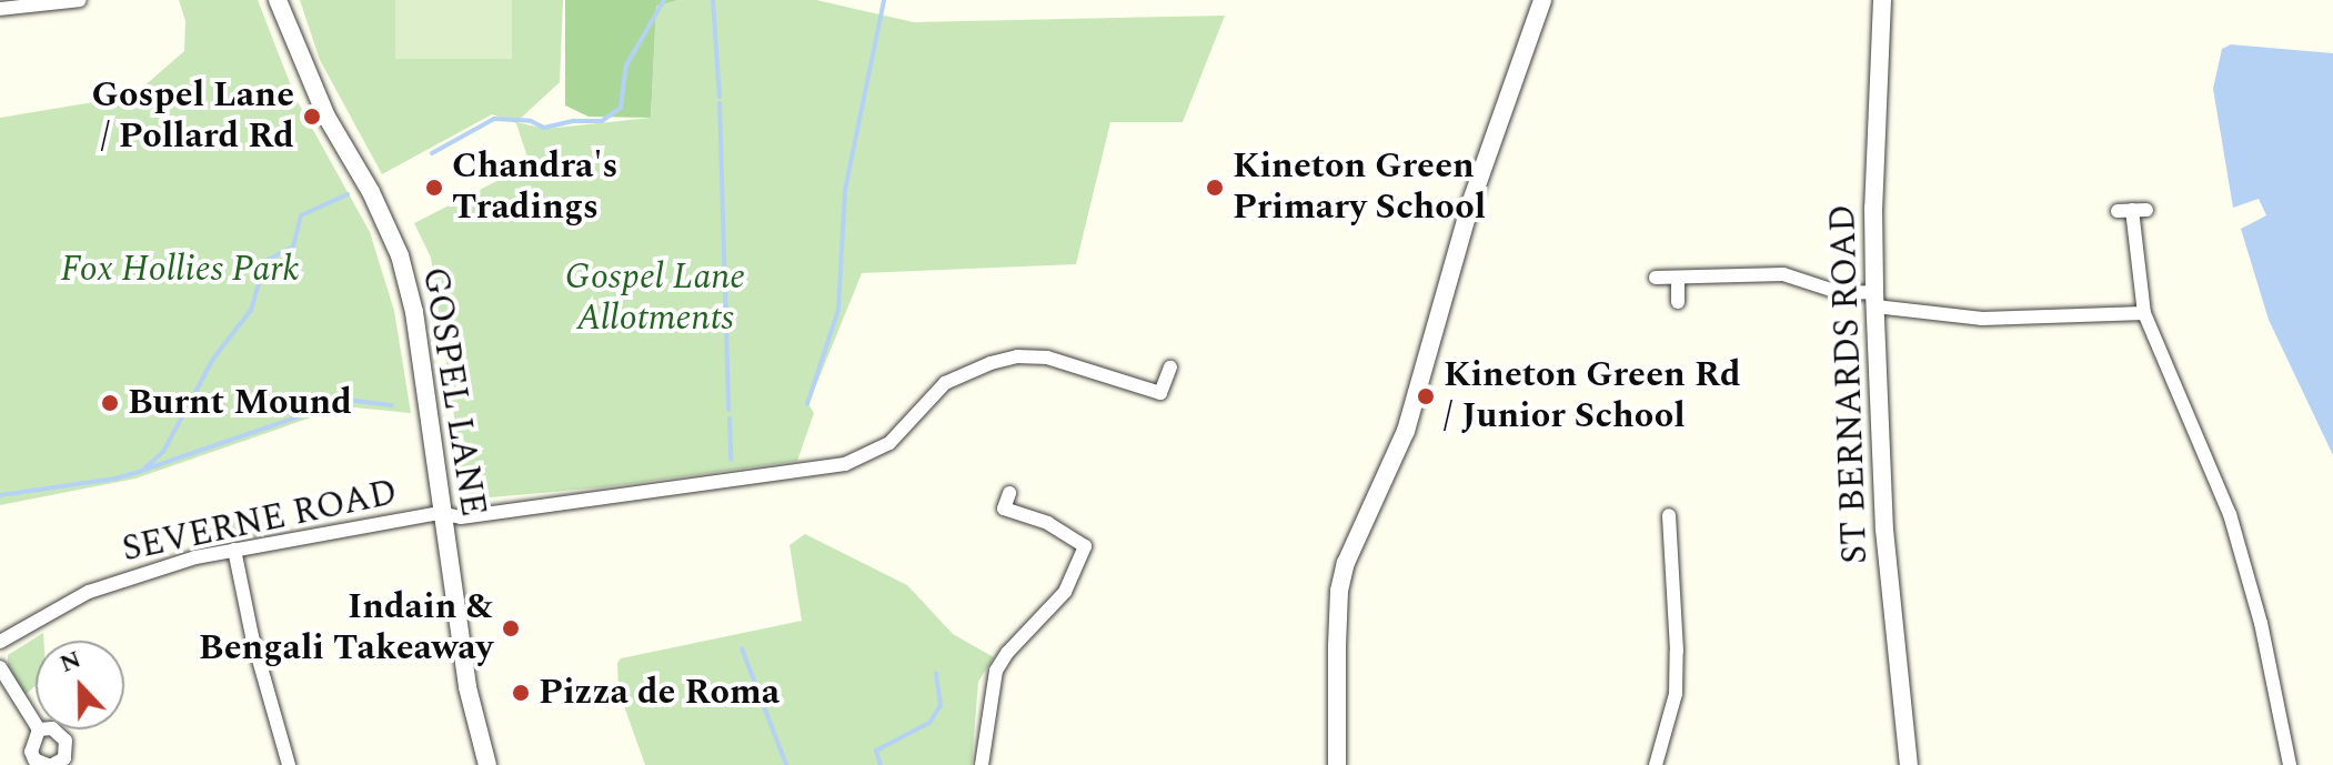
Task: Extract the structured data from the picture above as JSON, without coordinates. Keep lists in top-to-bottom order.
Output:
{
  "streets": {
    "street": ["ST BERNARDS ROAD", "GOSPEL LANE", "SEVERNE ROAD"]
  },
  "crossings": [
    ["GOSPEL LANE", "SEVERNE ROAD"]
  ],
  "parks": ["Fox Hollies Park", "Gospel Lane Allotments"],
  "places": [
    "Gospel Lane / Pollard Rd",
    "Chandra's Tradings",
    "Kineton Green Primary School",
    "Kineton Green Rd / Junior School",
    "Burnt Mound",
    "Indain & Bengali Takeaway",
    "Pizza de Roma"
  ],
  "north": "top"
}
